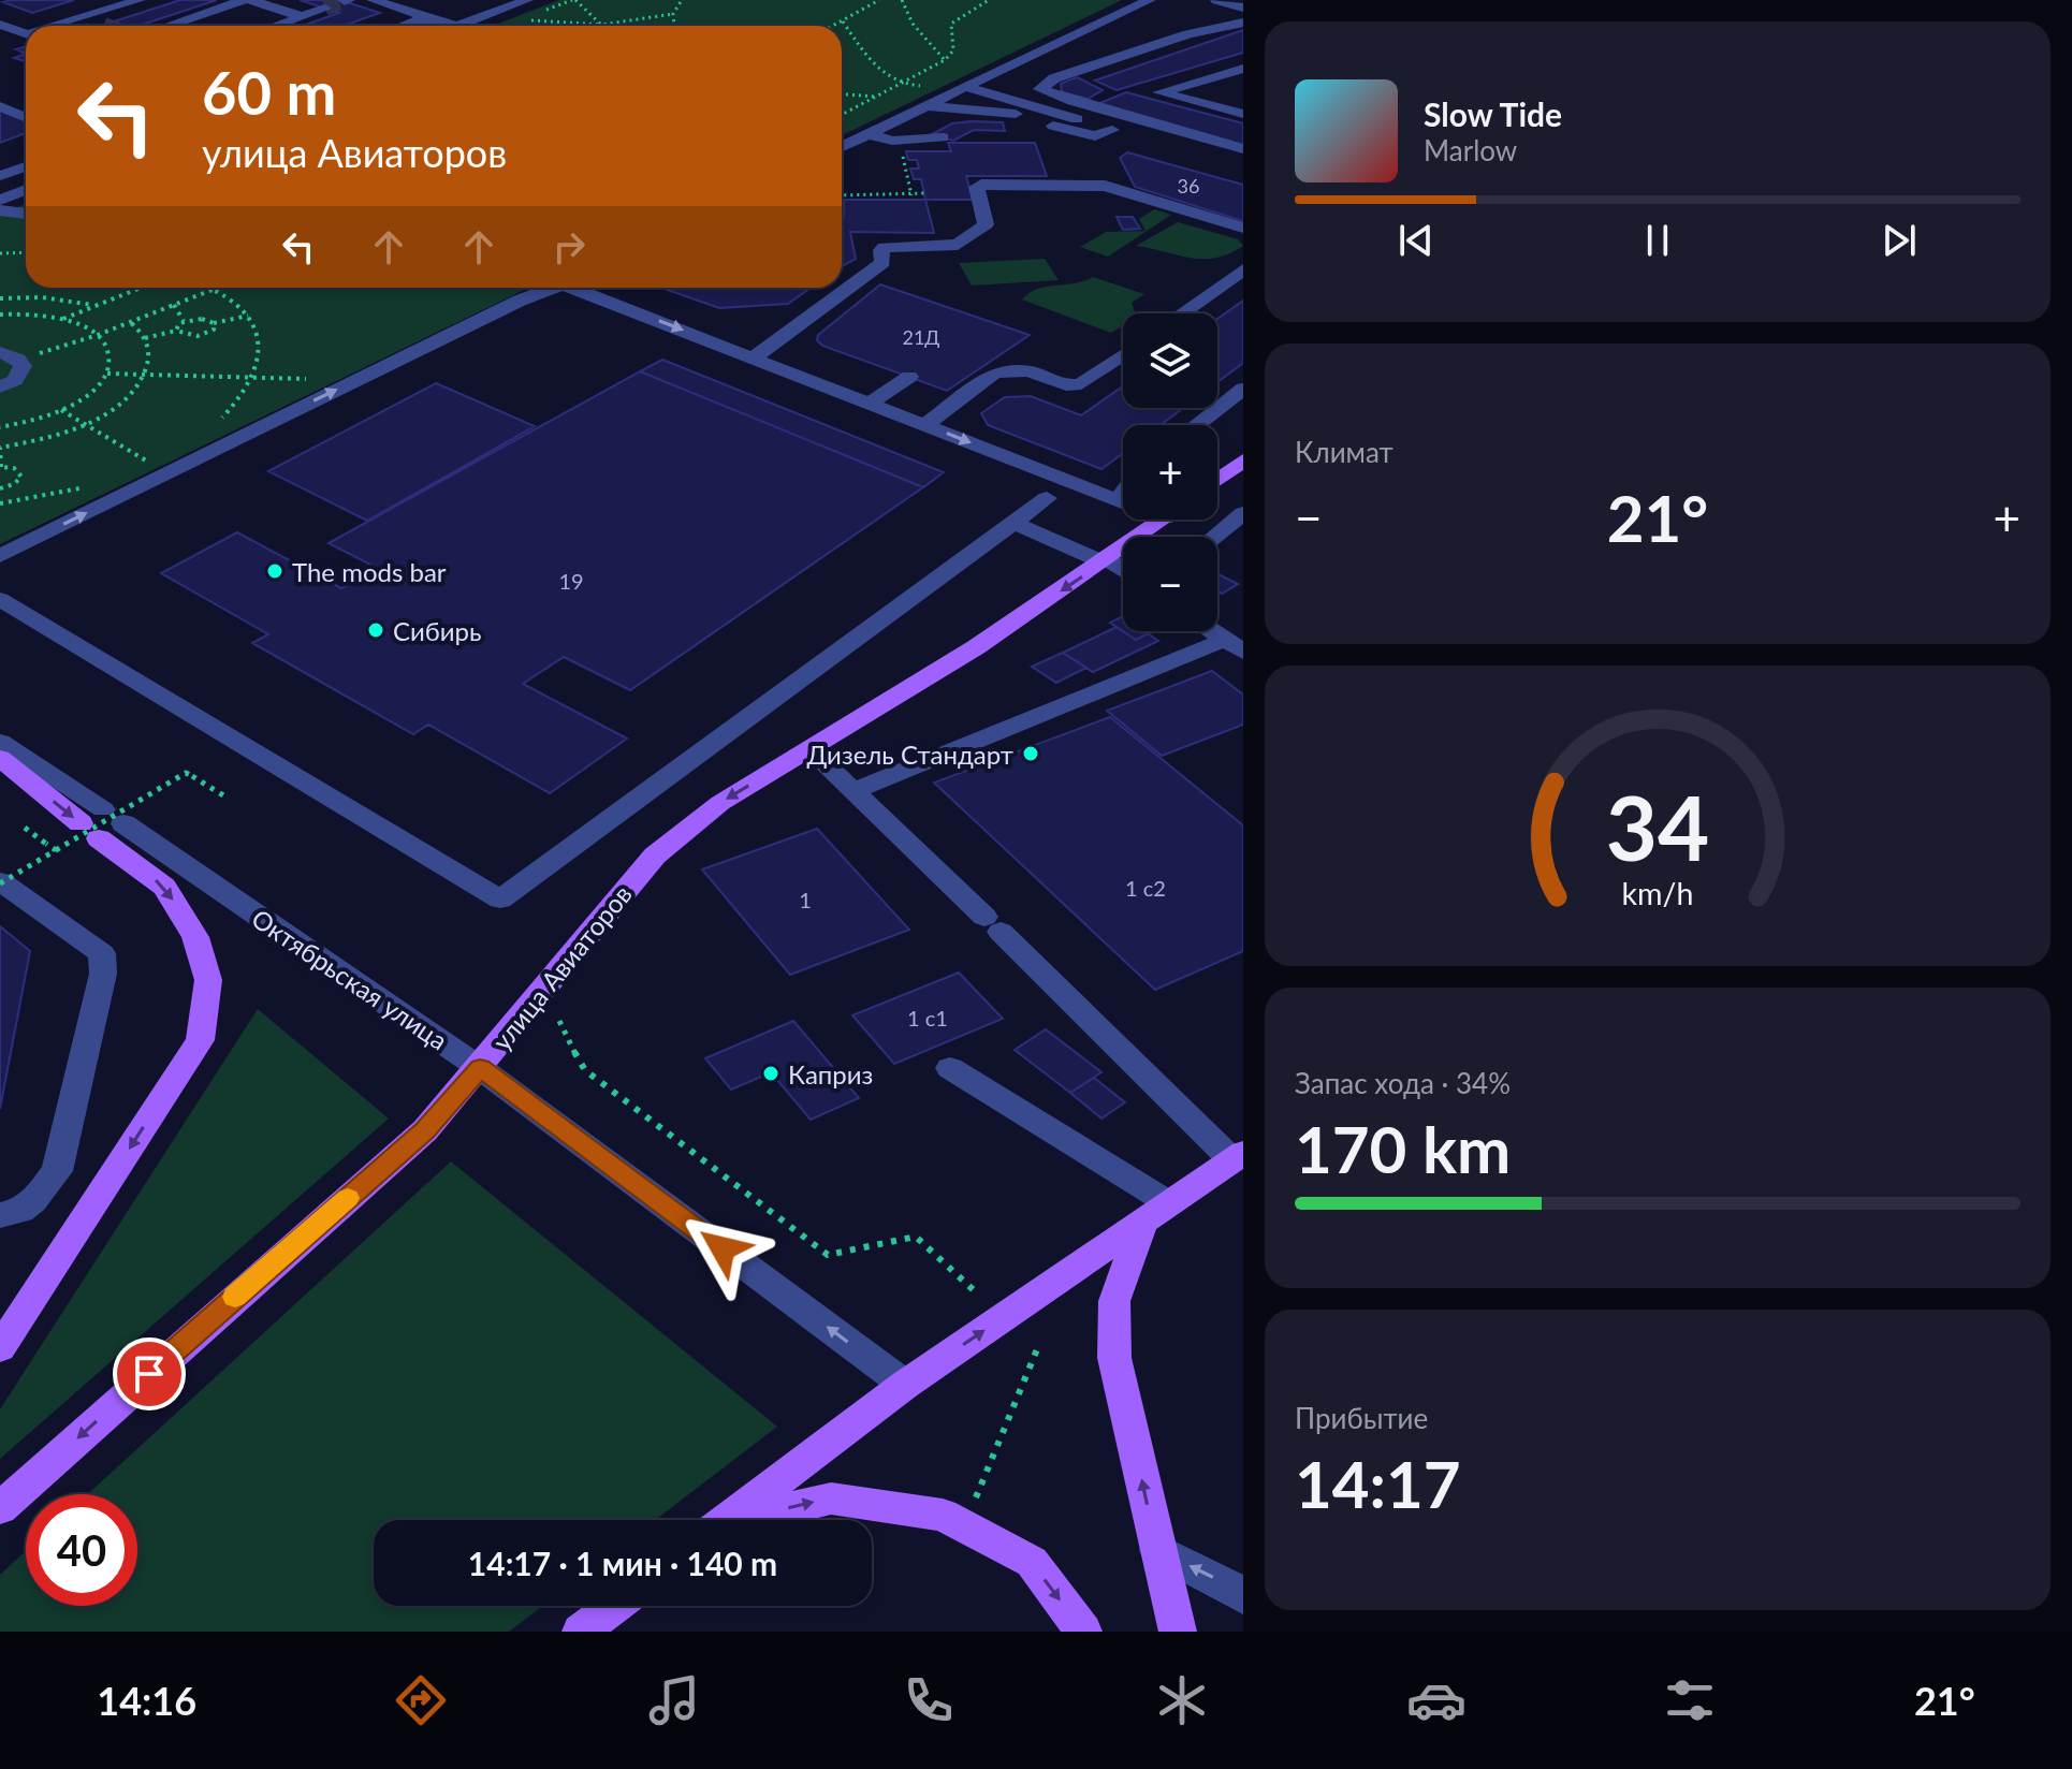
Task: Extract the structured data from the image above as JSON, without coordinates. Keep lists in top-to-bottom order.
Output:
{
  "streets": {
    "main road": ["улица Авиаторов"],
    "street": ["Октябрьская улица"]
  },
  "crossings": [
    ["улица Авиаторов", "Октябрьская улица"]
  ],
  "one_way": ["улица Авиаторов", "Октябрьская улица"],
  "places": [
    "The mods bar",
    "Сибирь",
    "Дизель Стандарт",
    "Каприз"
  ],
  "house_numbers": [
    "36",
    "21Д",
    "19",
    "1 с2",
    "1",
    "1 с1"
  ],
  "page": {
    "turn": ["60 m", "улица Авиаторов"],
    "song": ["Slow Tide", "Marlow"],
    "map_buttons": ["+", "−"],
    "tile": [
      "Климат",
      ["Запас хода · 34%", "170 km"],
      ["Прибытие", "14:17"]
    ],
    "heat": ["−", "21°", "+"],
    "limit": "40",
    "trip": "14:17 · 1 мин · 140 m",
    "tabs": ["14:16", "21°"],
    "gauge": ["34", "km/h"]
  }
}
